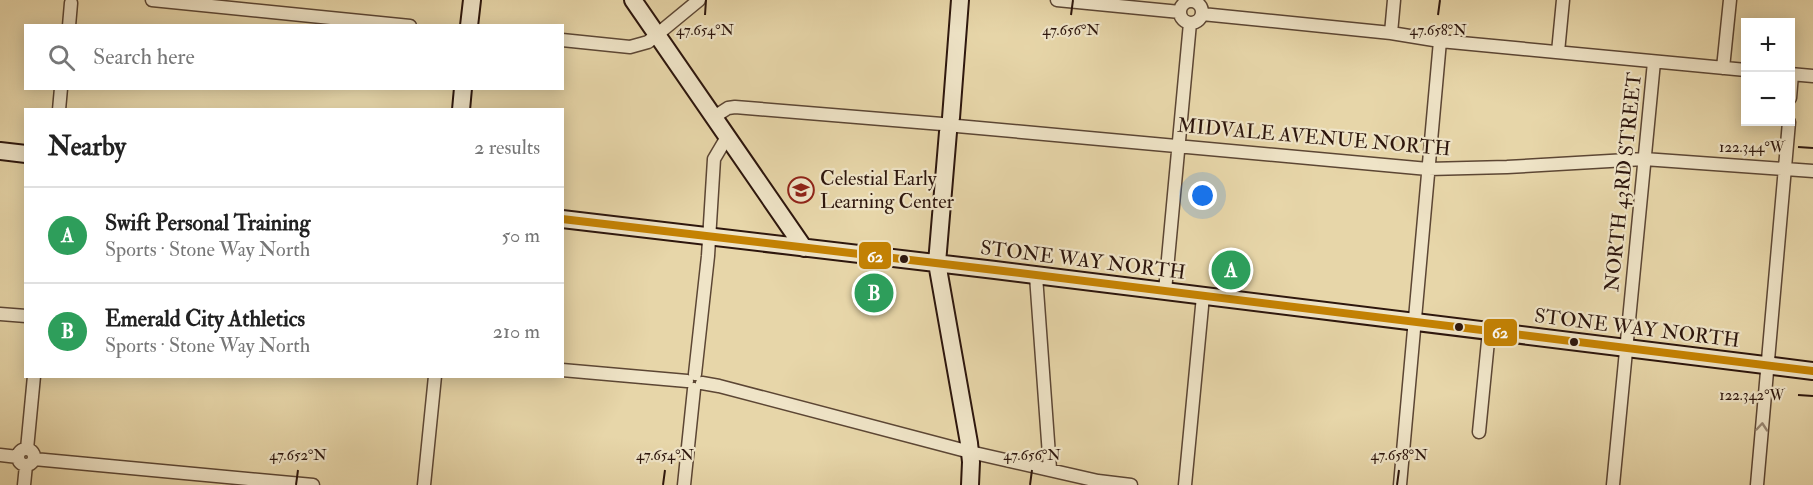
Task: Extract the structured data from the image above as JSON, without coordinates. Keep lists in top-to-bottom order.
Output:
{
  "streets": {
    "main road": ["STONE WAY NORTH"],
    "street": ["MIDVALE AVENUE NORTH", "NORTH 43RD STREET"]
  },
  "crossings": [
    ["MIDVALE AVENUE NORTH", "NORTH 43RD STREET"],
    ["NORTH 43RD STREET", "STONE WAY NORTH"]
  ],
  "places": {
    "school or university": ["Celestial Early Learning Center"]
  },
  "lines": ["transit line 62"],
  "page": {
    "map_buttons": ["+", "−"],
    "search": "Search here",
    "heading": ["Nearby", "2 results"],
    "list": [
      {
        "mark": "A",
        "name": "Swift Personal Training",
        "note": "Sports · Stone Way North",
        "value": "50 m"
      },
      {
        "mark": "B",
        "name": "Emerald City Athletics",
        "note": "Sports · Stone Way North",
        "value": "210 m"
      }
    ],
    "pins": ["A", "B"]
  },
  "coordinates": [
    "47.654°N",
    "47.656°N",
    "47.658°N",
    "122.344°W",
    "122.342°W",
    "47.652°N"
  ]
}
